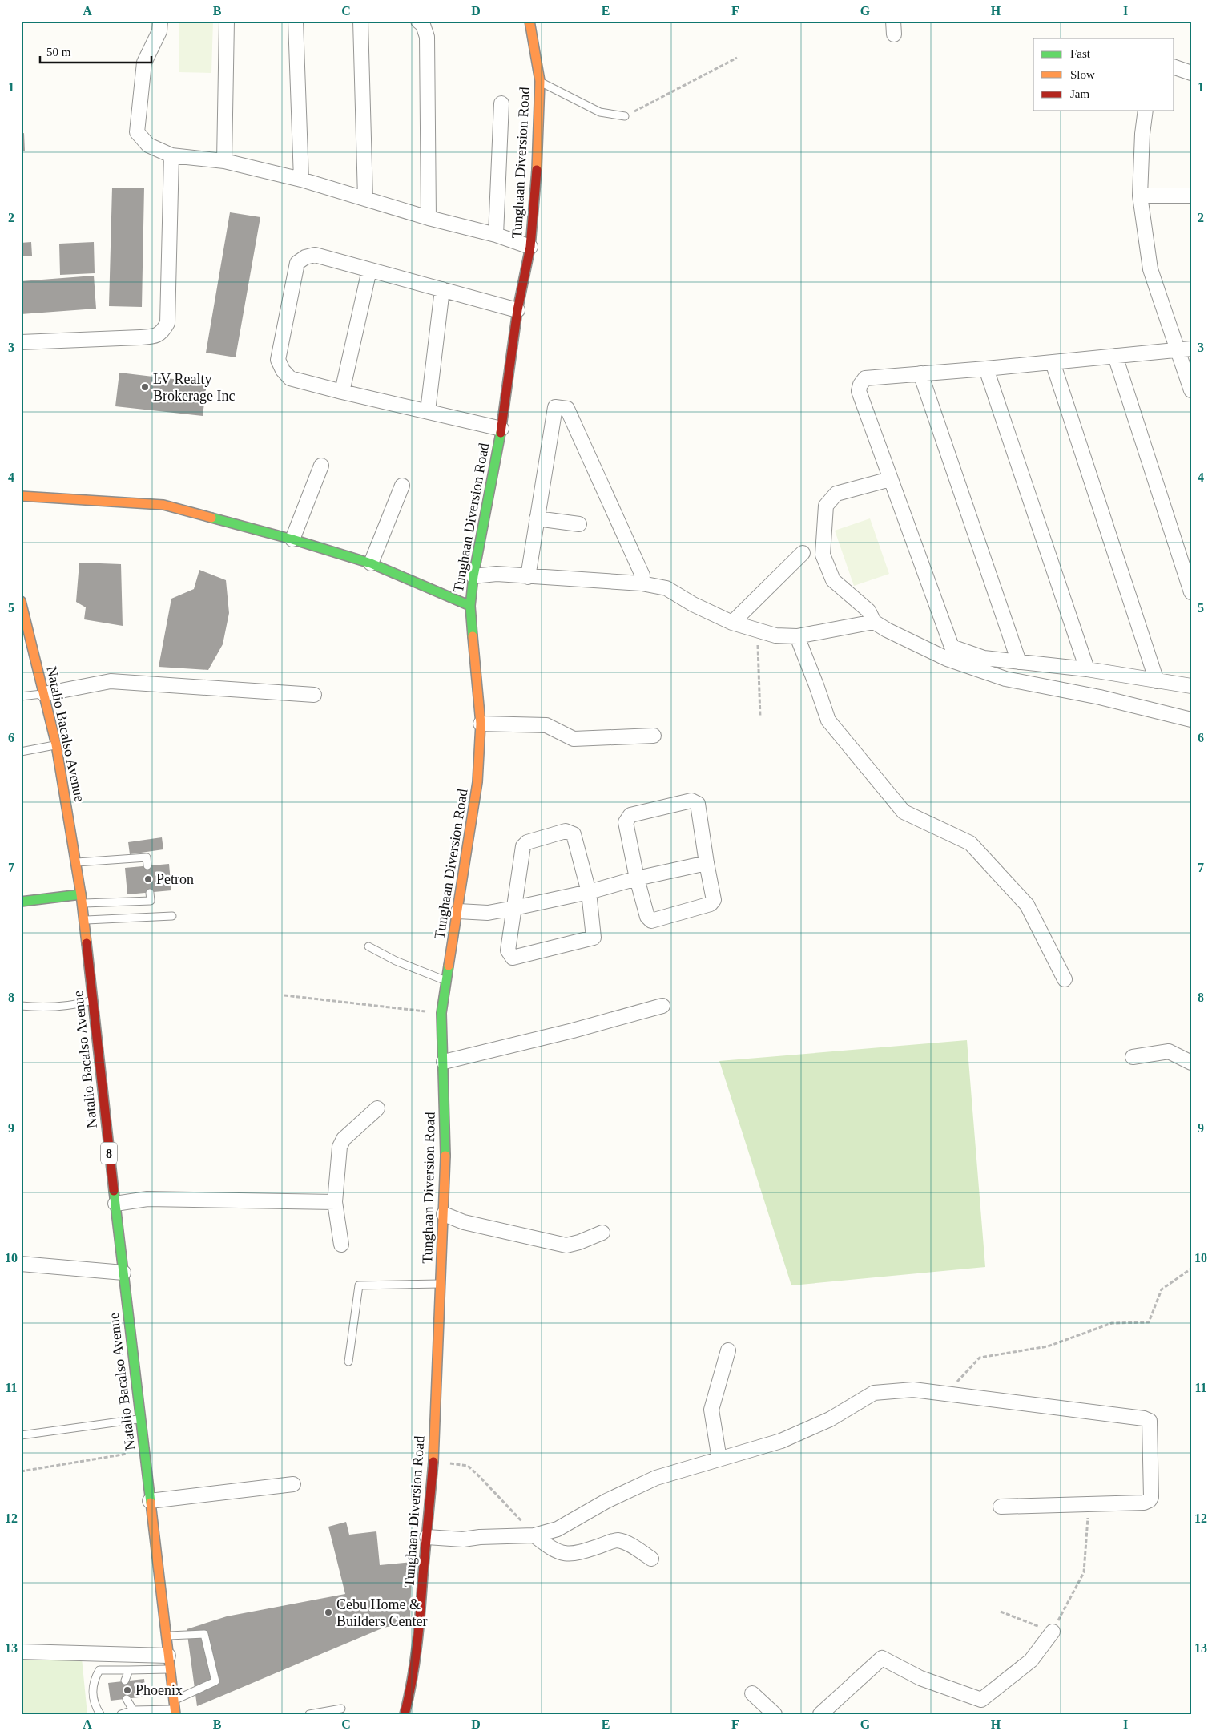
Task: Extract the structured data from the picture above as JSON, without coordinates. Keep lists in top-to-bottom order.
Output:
{
  "streets": {
    "main road": ["Tunghaan Diversion Road", "Natalio Bacalso Avenue", "8"]
  },
  "places": [
    "LV Realty Brokerage Inc",
    "Petron",
    "Cebu Home & Builders Center",
    "Phoenix"
  ],
  "legend": ["Fast", "Slow", "Jam"],
  "scale_bar": "50 m",
  "grid": {
    "columns": [
      "A",
      "B",
      "C",
      "D",
      "E",
      "F",
      "G",
      "H",
      "I"
    ],
    "rows": [
      "1",
      "2",
      "3",
      "4",
      "5",
      "6",
      "7",
      "8",
      "9",
      "10",
      "11",
      "12",
      "13"
    ]
  }
}
